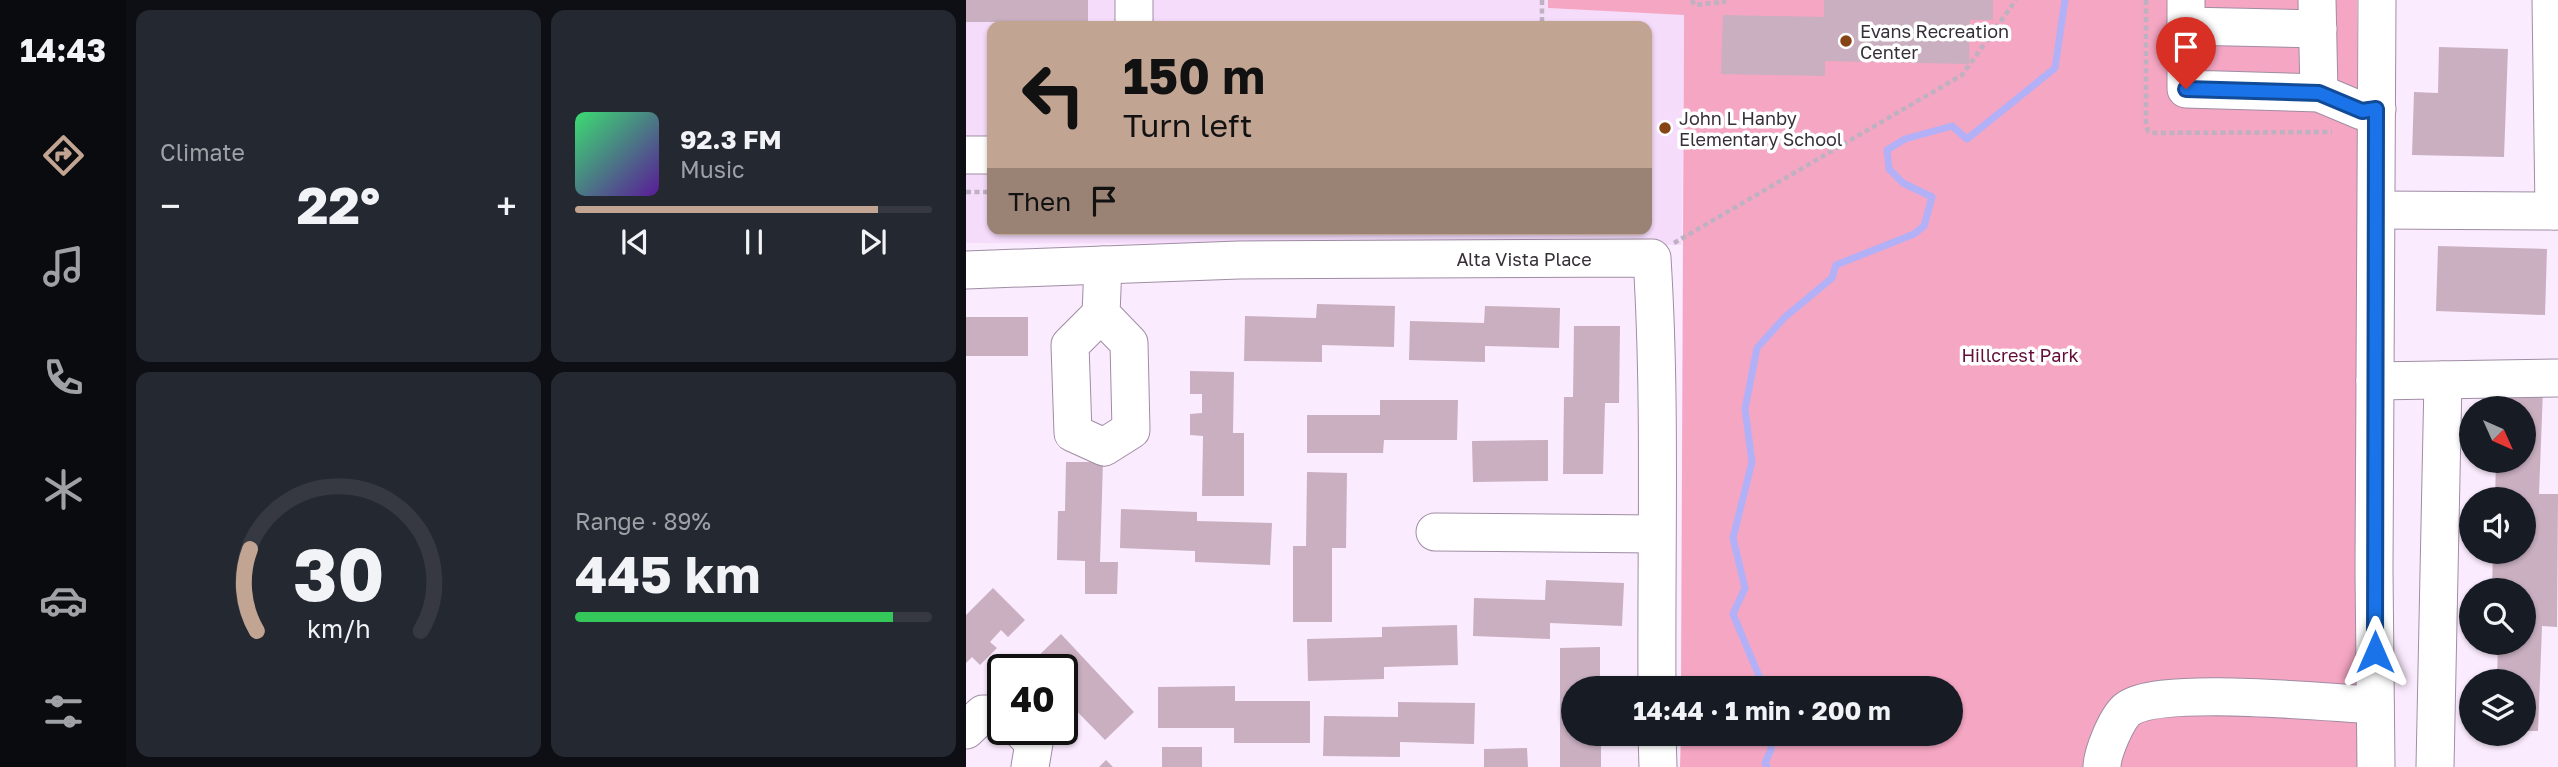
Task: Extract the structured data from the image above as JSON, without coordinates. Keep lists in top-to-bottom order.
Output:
{
  "streets": {
    "street": ["Alta Vista Place"]
  },
  "parks": ["Hillcrest Park"],
  "places": ["Evans Recreation Center", "John L Hanby Elementary School"],
  "north": "bottom right",
  "page": {
    "tabs": "14:43",
    "tile": [
      "Climate",
      ["Range · 89%", "445 km"]
    ],
    "turn": ["150 m", "Turn left"],
    "song": ["92.3 FM", "Music"],
    "then": "Then",
    "heat": ["−", "22°", "+"],
    "limit": "40",
    "trip": "14:44 · 1 min · 200 m",
    "gauge": ["30", "km/h"]
  }
}
